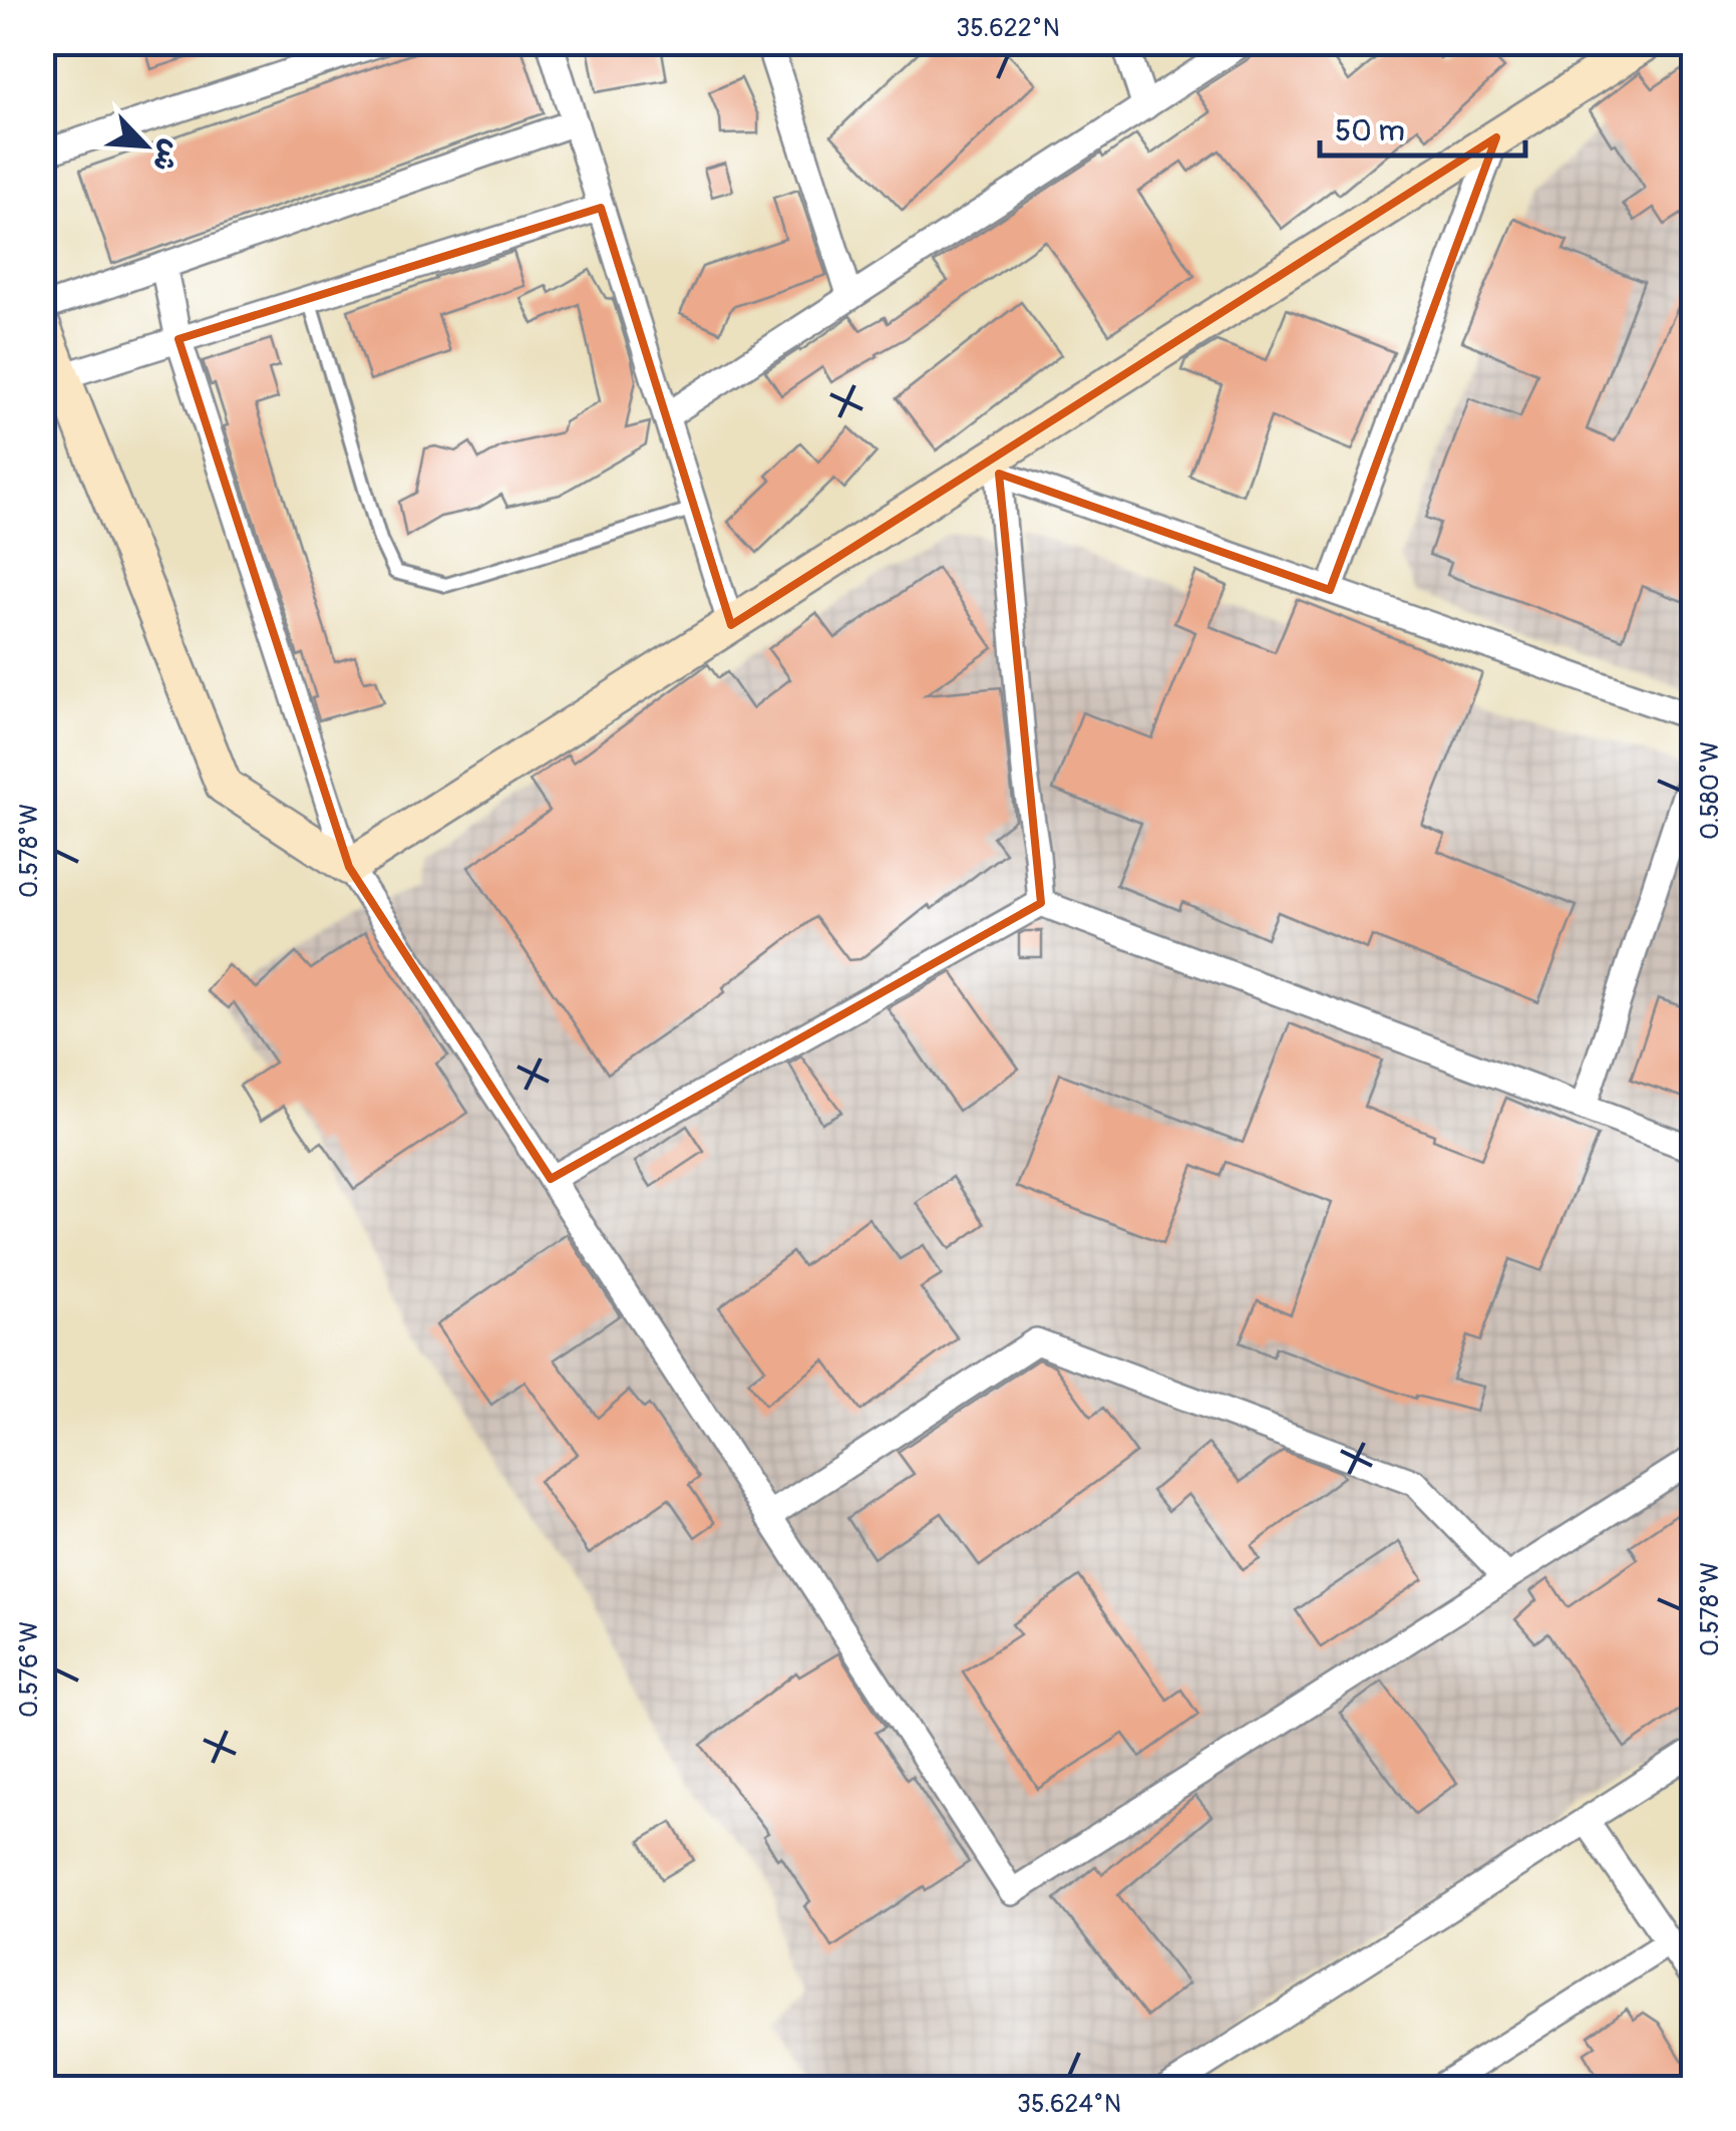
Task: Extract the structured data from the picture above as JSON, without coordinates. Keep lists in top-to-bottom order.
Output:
{
  "scale_bar": "50 m",
  "north": "bottom right",
  "coordinates": [
    "35.622°N",
    "0.580°W",
    "0.578°W",
    "0.576°W",
    "35.624°N"
  ]
}
